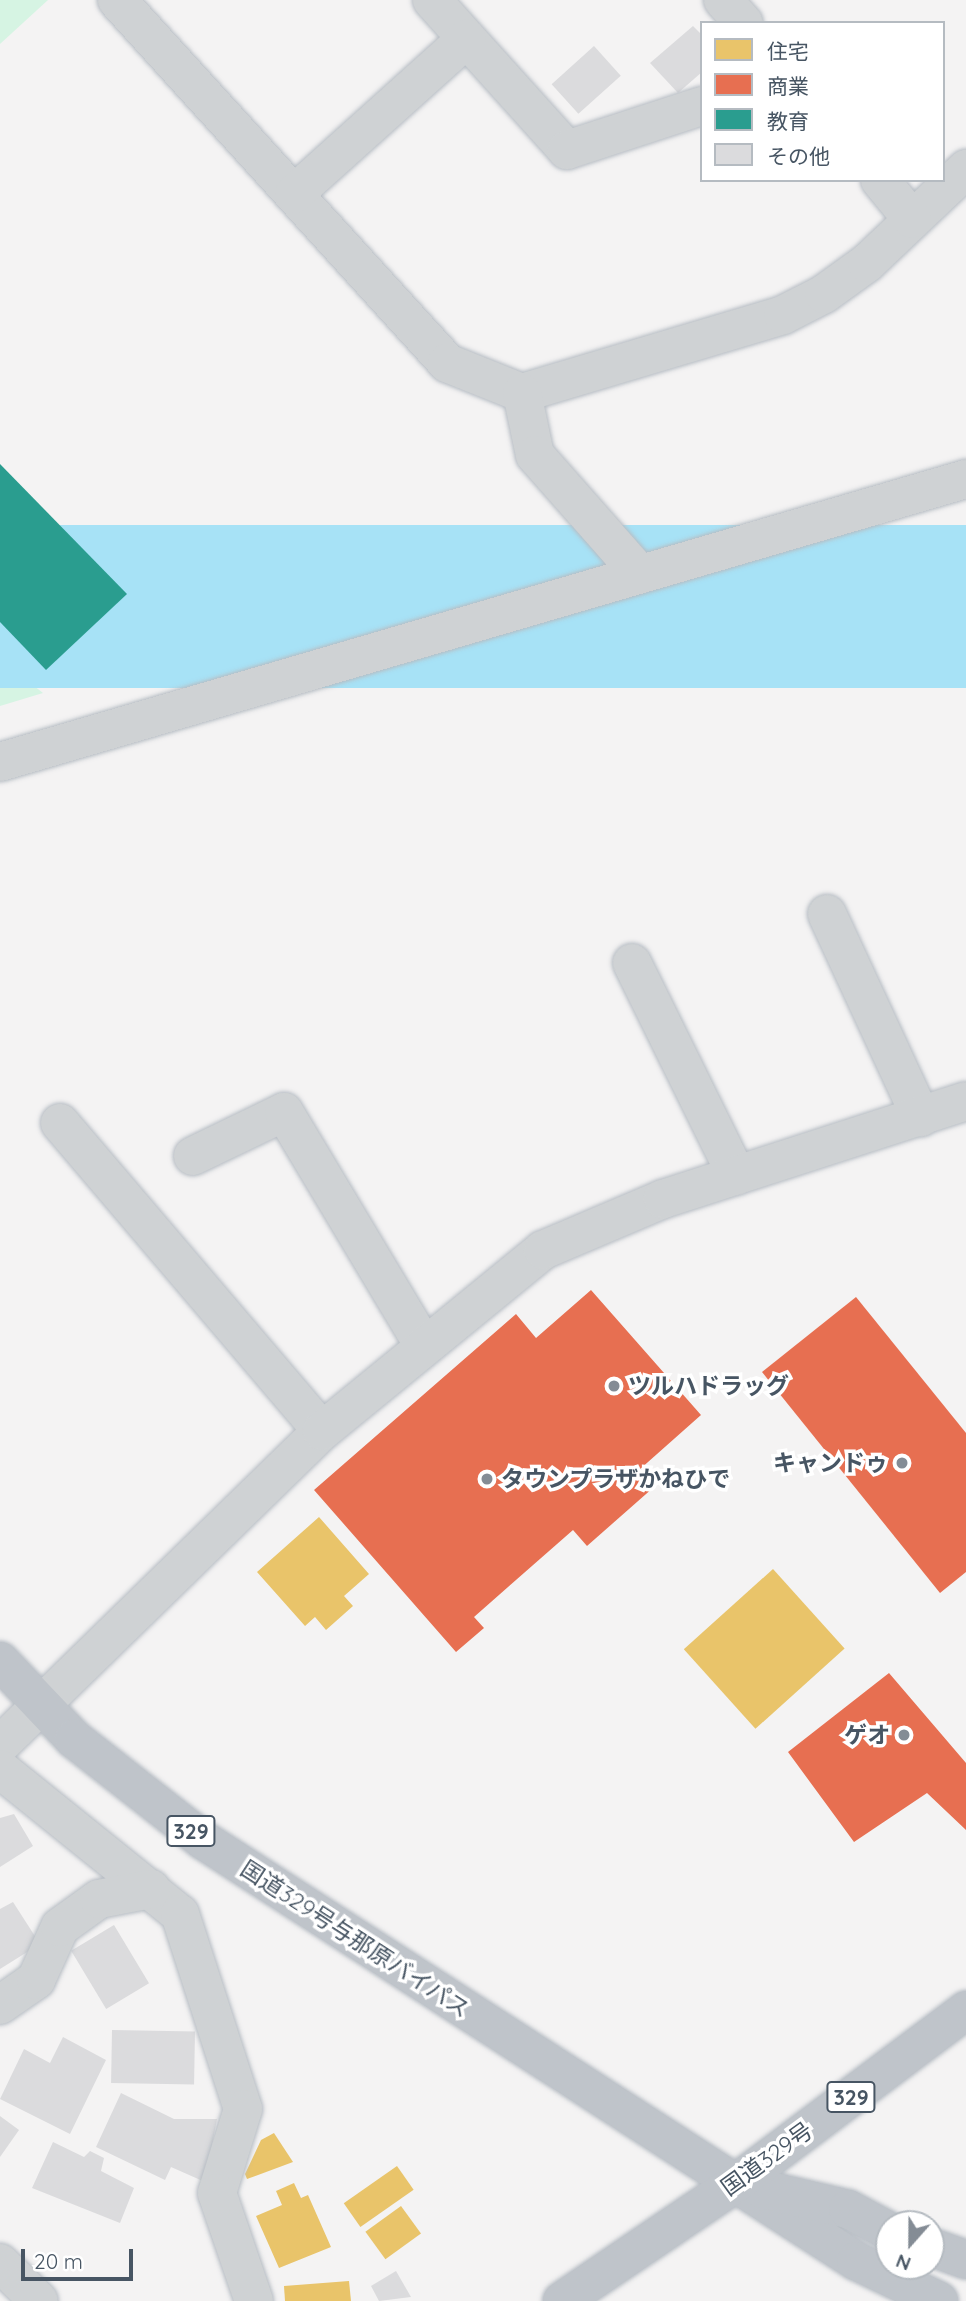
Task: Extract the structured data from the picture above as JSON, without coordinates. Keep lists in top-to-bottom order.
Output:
{
  "streets": {
    "highway": ["329", "国道329号与那原バイパス", "国道329号"]
  },
  "crossings": [
    ["国道329号与那原バイパス", "国道329号"]
  ],
  "places": [
    "ツルハドラッグ",
    "キャンドゥ",
    "タウンプラザかねひで",
    "ゲオ"
  ],
  "legend": [
    "住宅",
    "商業",
    "教育",
    "その他"
  ],
  "scale_bar": "20 m",
  "north": "bottom"
}
